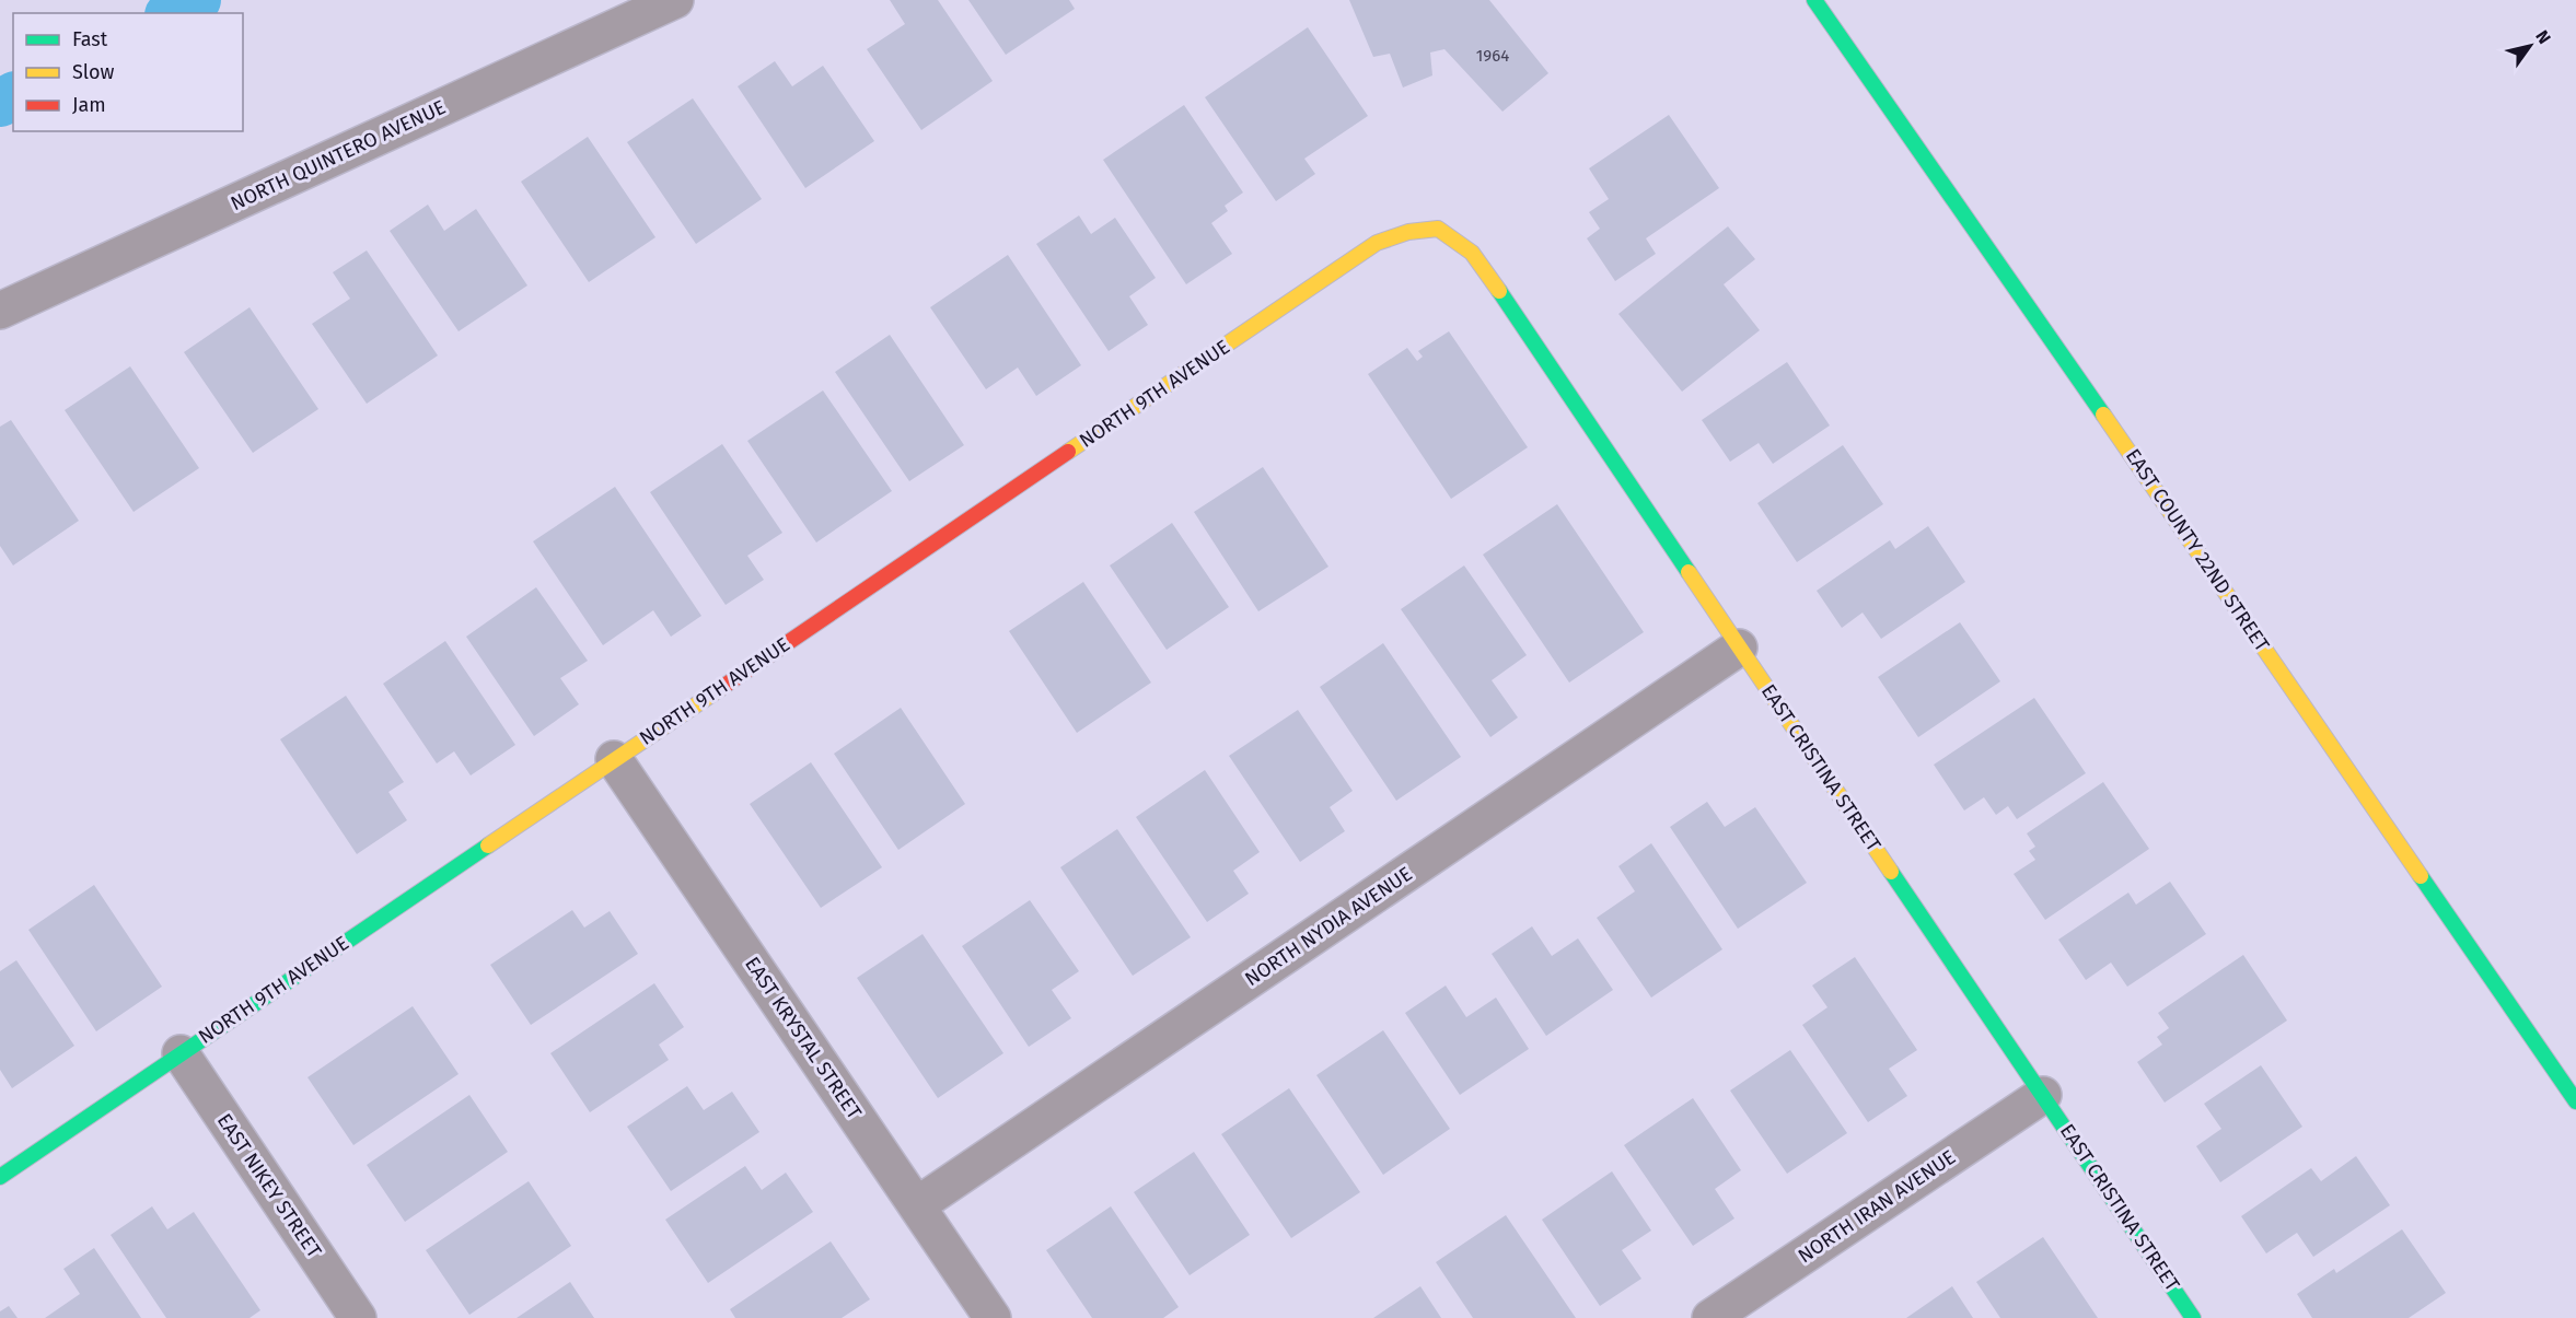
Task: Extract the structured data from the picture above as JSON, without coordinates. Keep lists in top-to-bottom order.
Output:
{
  "streets": {
    "street": [
      "NORTH QUINTERO AVENUE",
      "NORTH 9TH AVENUE",
      "EAST COUNTY 22ND STREET",
      "EAST CRISTINA STREET",
      "NORTH NYDIA AVENUE",
      "EAST KRYSTAL STREET",
      "EAST NIKEY STREET",
      "NORTH IRAN AVENUE"
    ]
  },
  "crossings": [
    ["NORTH 9TH AVENUE", "EAST CRISTINA STREET"],
    ["NORTH 9TH AVENUE", "EAST KRYSTAL STREET"],
    ["NORTH 9TH AVENUE", "EAST NIKEY STREET"],
    ["EAST CRISTINA STREET", "NORTH NYDIA AVENUE"],
    ["EAST CRISTINA STREET", "NORTH IRAN AVENUE"],
    ["NORTH NYDIA AVENUE", "EAST KRYSTAL STREET"]
  ],
  "house_numbers": ["1964"],
  "legend": ["Fast", "Slow", "Jam"],
  "north": "top right"
}
